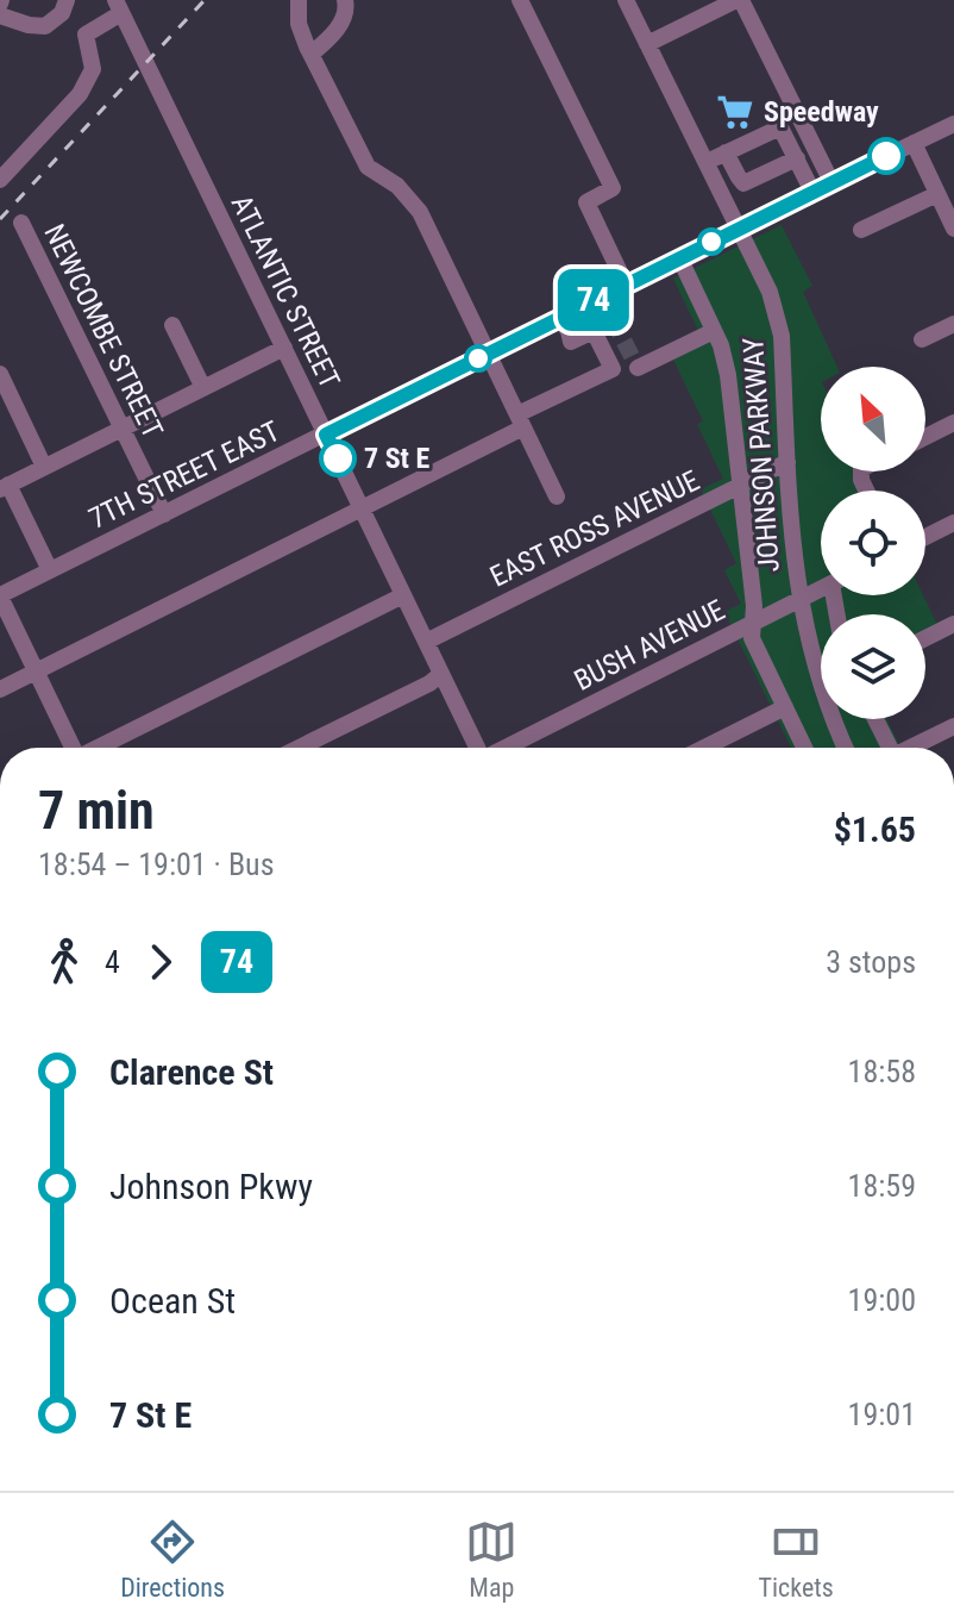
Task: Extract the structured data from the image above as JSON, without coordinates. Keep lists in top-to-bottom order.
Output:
{
  "streets": {
    "street": [
      "ATLANTIC STREET",
      "NEWCOMBE STREET",
      "JOHNSON PARKWAY",
      "7TH STREET EAST",
      "EAST ROSS AVENUE",
      "BUSH AVENUE"
    ]
  },
  "crossings": [
    ["ATLANTIC STREET", "7TH STREET EAST"],
    ["ATLANTIC STREET", "EAST ROSS AVENUE"],
    ["NEWCOMBE STREET", "7TH STREET EAST"],
    ["JOHNSON PARKWAY", "7TH STREET EAST"],
    ["JOHNSON PARKWAY", "EAST ROSS AVENUE"],
    ["JOHNSON PARKWAY", "BUSH AVENUE"]
  ],
  "places": {
    "supermarket": ["Speedway"],
    "other": ["7 St E"]
  },
  "lines": ["bus line 74"],
  "north": "top left",
  "page": {
    "on_map": "74",
    "heading": ["7 min", "18:54 – 19:01 · Bus", "$1.65"],
    "legs": ["4", "74", "3 stops"],
    "list": [
      {
        "name": "Clarence St",
        "value": "18:58"
      },
      {
        "name": "Johnson Pkwy",
        "value": "18:59"
      },
      {
        "name": "Ocean St",
        "value": "19:00"
      },
      {
        "name": "7 St E",
        "value": "19:01"
      }
    ],
    "tabs": ["Directions", "Map", "Tickets"]
  }
}
